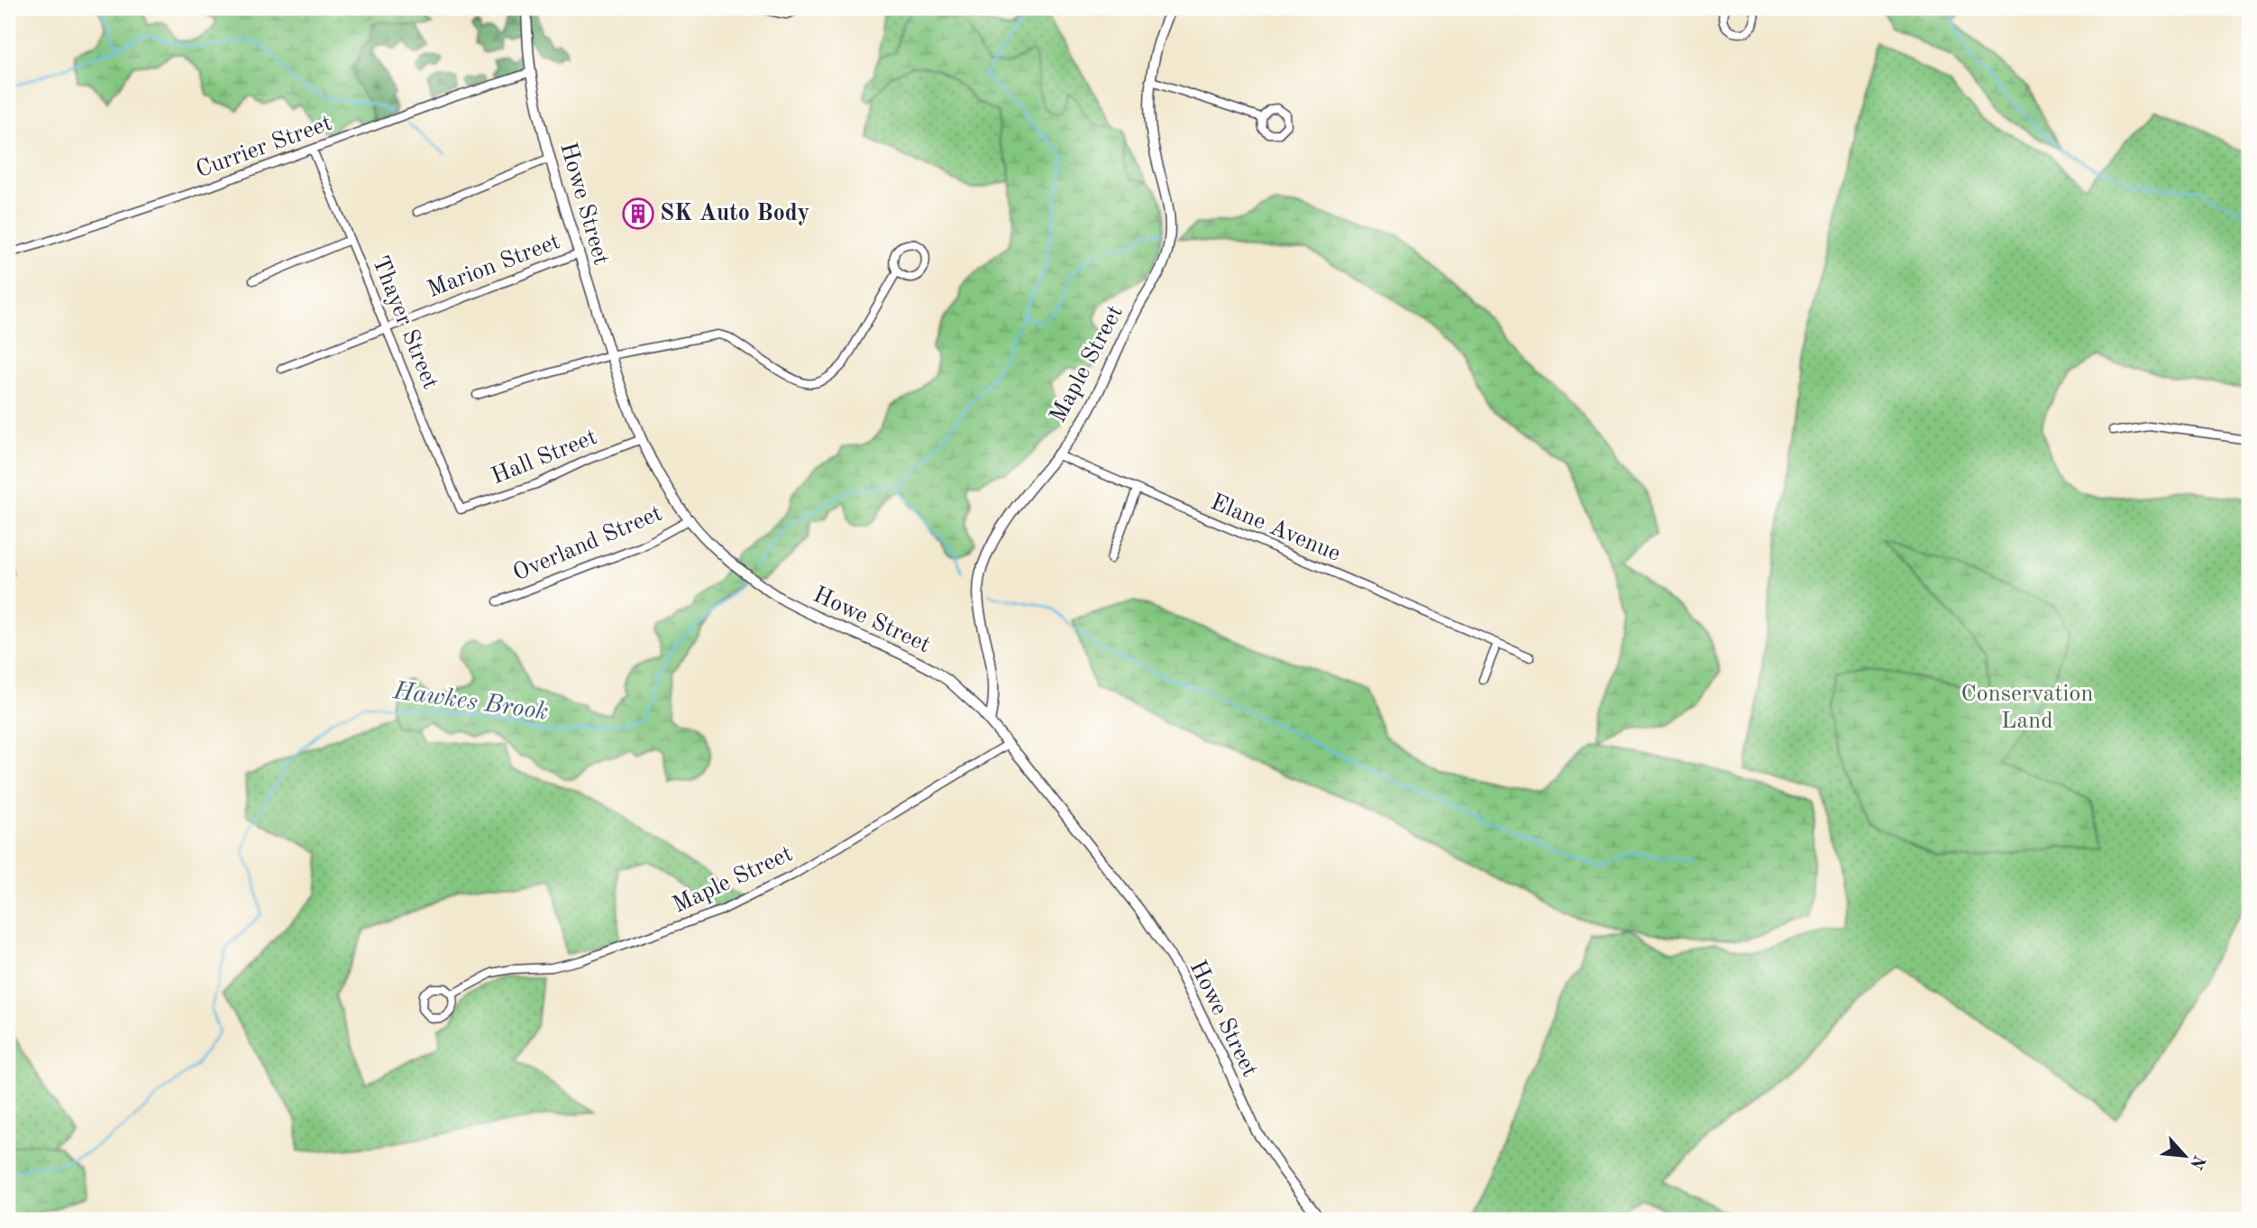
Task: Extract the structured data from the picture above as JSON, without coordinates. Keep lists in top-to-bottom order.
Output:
{
  "streets": {
    "street": [
      "Currier Street",
      "Howe Street",
      "Marion Street",
      "Thayer Street",
      "Maple Street",
      "Hall Street",
      "Elane Avenue",
      "Overland Street"
    ]
  },
  "crossings": [
    ["Currier Street", "Howe Street"],
    ["Currier Street", "Thayer Street"],
    ["Howe Street", "Marion Street"],
    ["Howe Street", "Maple Street"],
    ["Howe Street", "Hall Street"],
    ["Howe Street", "Overland Street"],
    ["Marion Street", "Thayer Street"],
    ["Thayer Street", "Hall Street"],
    ["Maple Street", "Elane Avenue"]
  ],
  "water": ["Hawkes Brook"],
  "parks": ["Conservation Land"],
  "places": {
    "building": ["SK Auto Body"]
  },
  "north": "bottom right"
}
